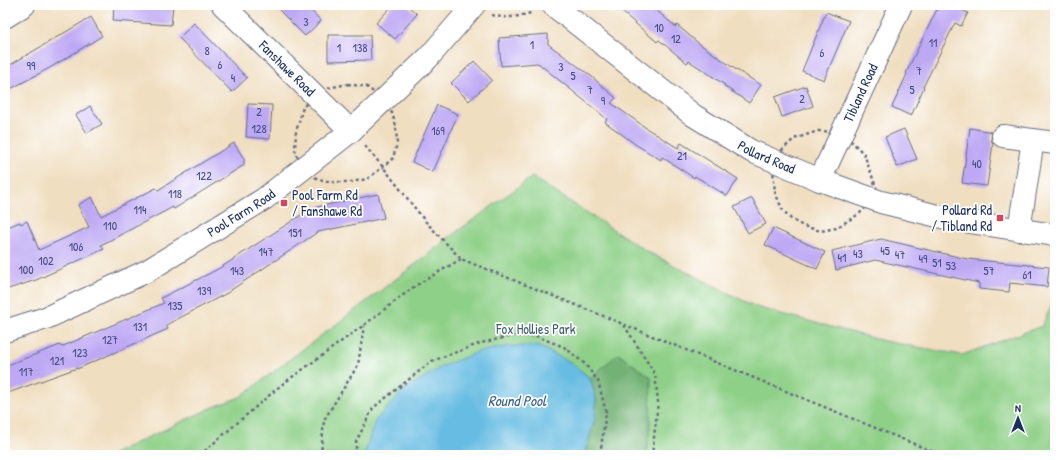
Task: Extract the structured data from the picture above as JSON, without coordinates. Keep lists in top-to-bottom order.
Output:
{
  "streets": {
    "street": [
      "Fanshawe Road",
      "Tibland Road",
      "Pollard Road",
      "Pool Farm Road"
    ]
  },
  "crossings": [
    ["Fanshawe Road", "Pool Farm Road"],
    ["Tibland Road", "Pollard Road"]
  ],
  "water": ["Round Pool"],
  "parks": ["Fox Hollies Park"],
  "places": {
    "transit": ["Pool Farm Rd / Fanshawe Rd", "Pollard Rd / Tibland Rd"]
  },
  "house_numbers": [
    "3",
    "10",
    "12",
    "11",
    "1",
    "1",
    "138",
    "8",
    "6",
    "6",
    "99",
    "3",
    "7",
    "5",
    "4",
    "7",
    "5",
    "2",
    "9",
    "2",
    "128",
    "169",
    "21",
    "40",
    "122",
    "118",
    "114",
    "110",
    "151",
    "106",
    "45",
    "147",
    "43",
    "47",
    "41",
    "49",
    "102",
    "51",
    "53",
    "100",
    "143",
    "57",
    "61",
    "139",
    "135",
    "131",
    "127",
    "123",
    "121",
    "117"
  ],
  "north": "top"
}
